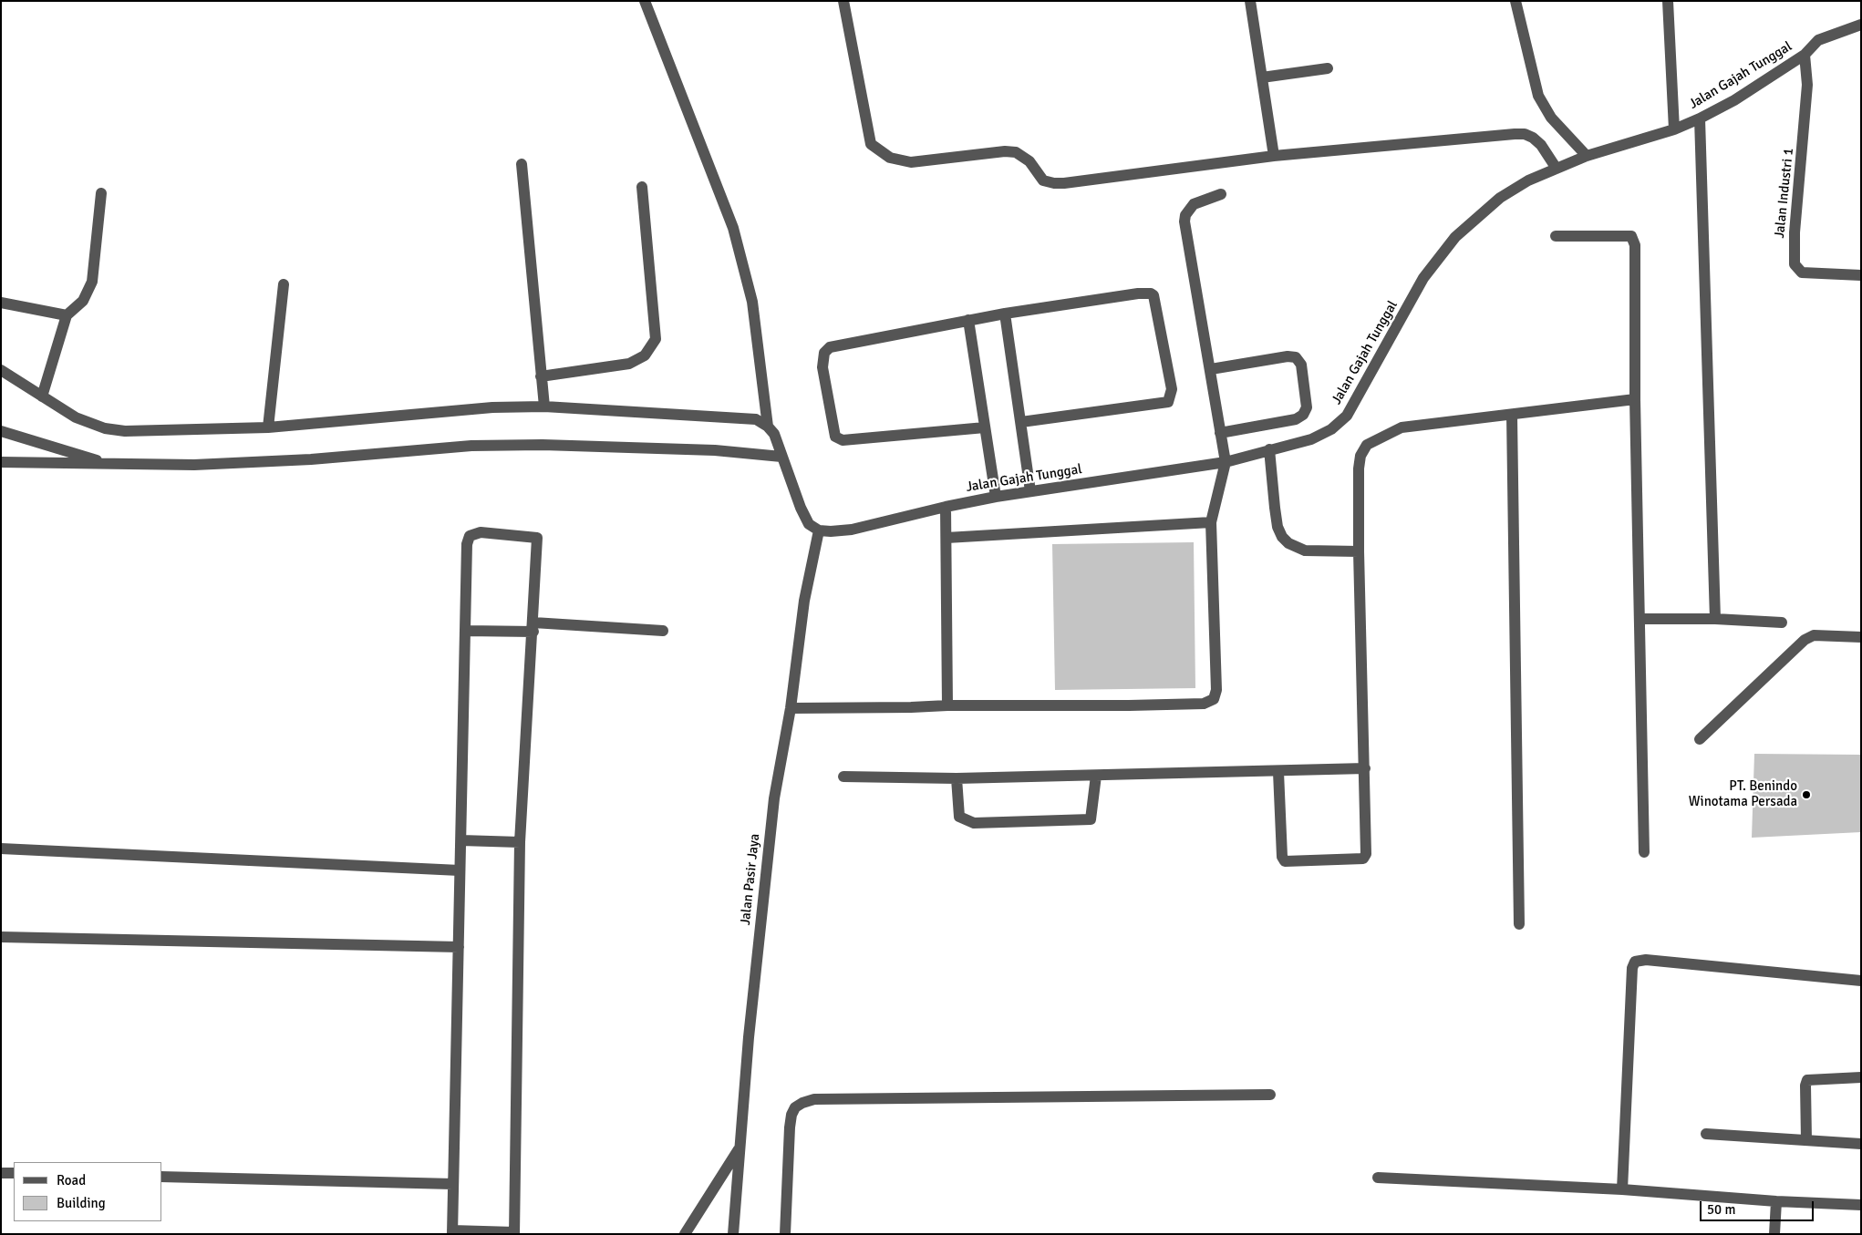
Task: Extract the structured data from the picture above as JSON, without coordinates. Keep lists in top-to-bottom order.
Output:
{
  "streets": {
    "street": ["Jalan Gajah Tunggal", "Jalan Industri 1", "Jalan Pasir Jaya"]
  },
  "crossings": [
    ["Jalan Gajah Tunggal", "Jalan Industri 1"],
    ["Jalan Gajah Tunggal", "Jalan Pasir Jaya"]
  ],
  "places": ["PT. Benindo Winotama Persada"],
  "legend": ["Road", "Building"],
  "scale_bar": "50 m"
}
